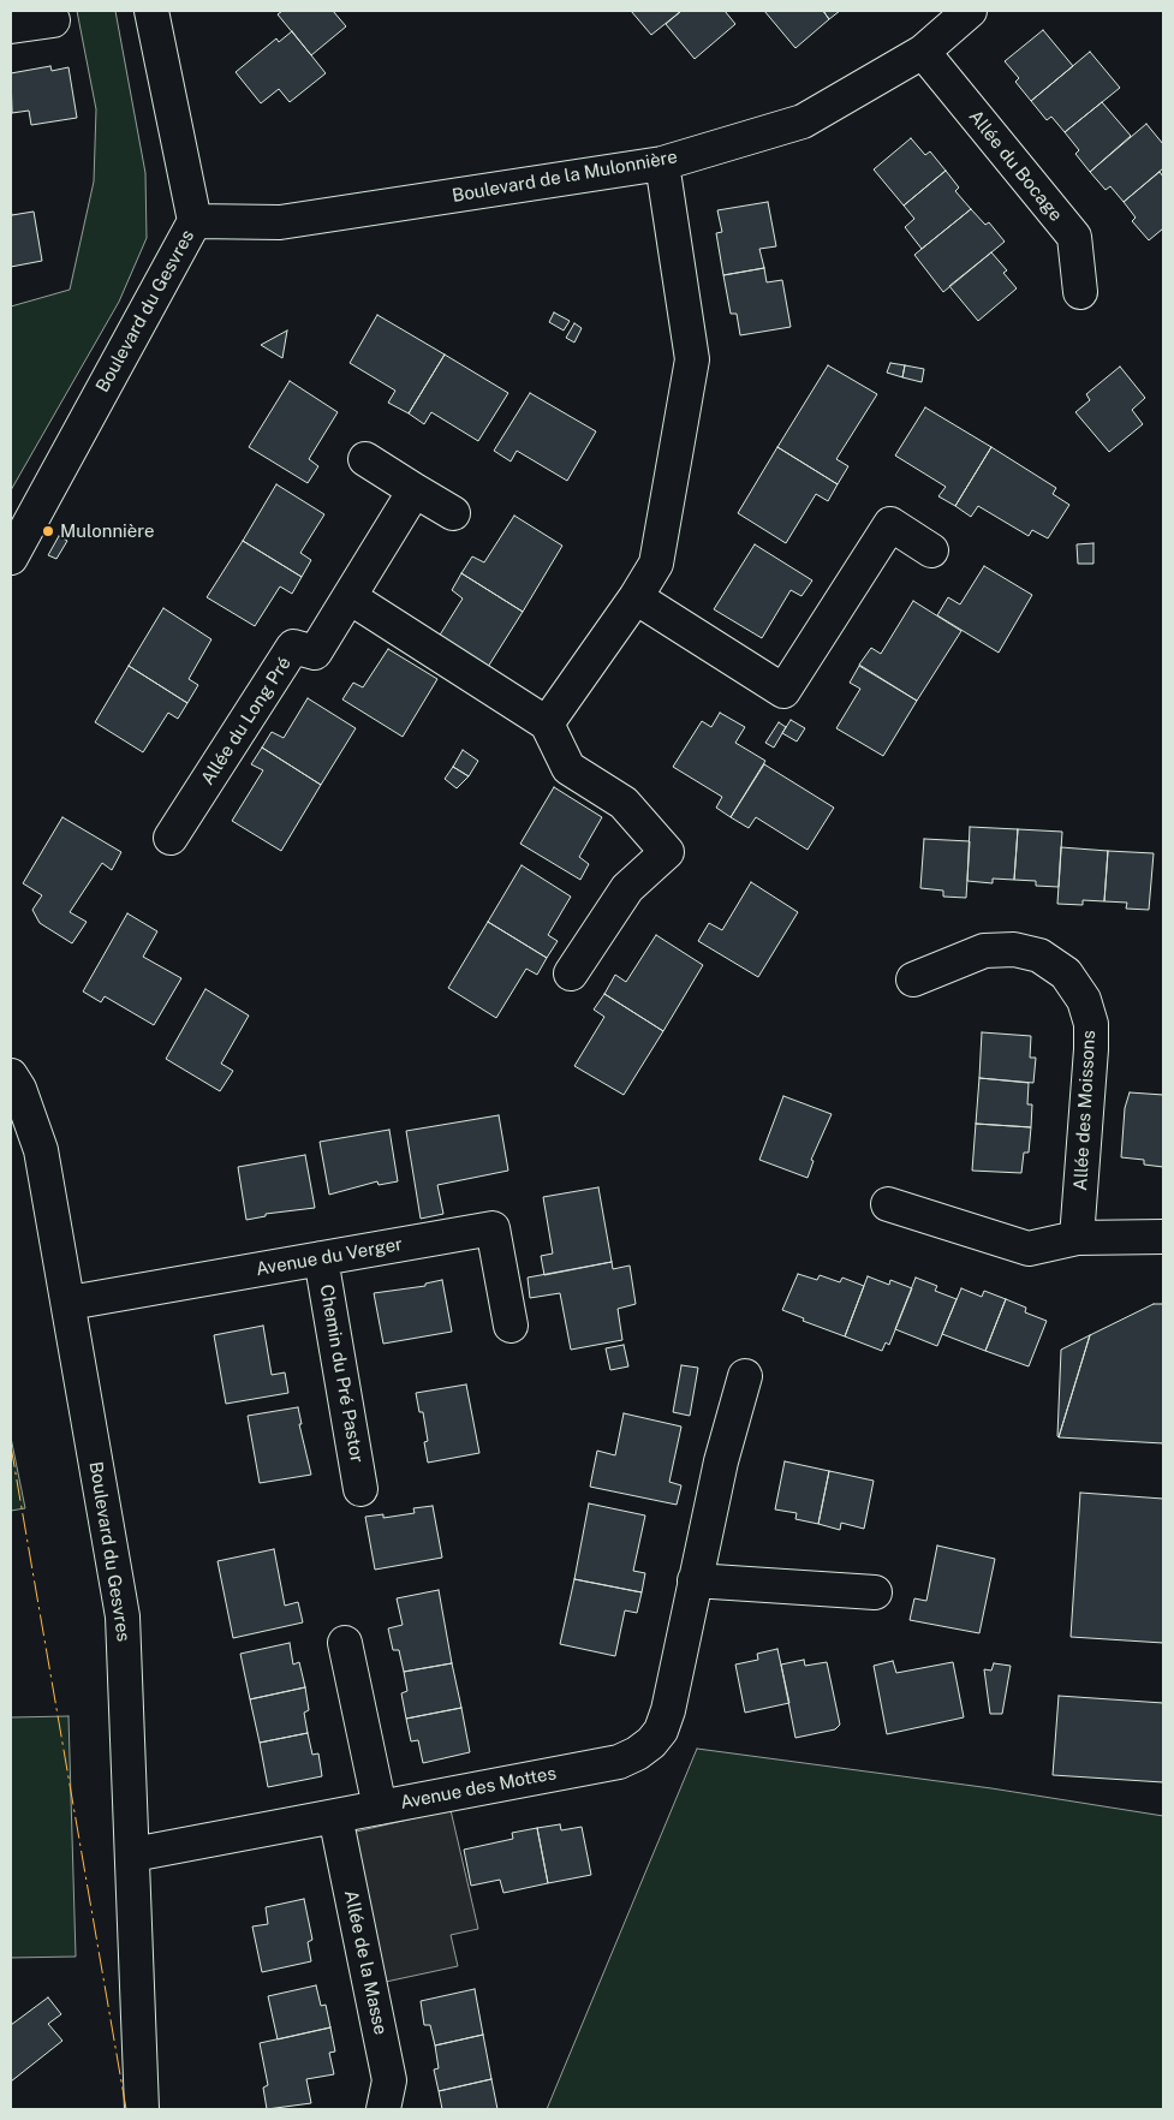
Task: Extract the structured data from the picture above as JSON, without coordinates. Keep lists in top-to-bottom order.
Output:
{
  "streets": {
    "street": [
      "Allée du Bocage",
      "Boulevard de la Mulonnière",
      "Boulevard du Gesvres",
      "Allée du Long Pré",
      "Allée des Moissons",
      "Avenue du Verger",
      "Chemin du Pré Pastor",
      "Avenue des Mottes",
      "Allée de la Masse"
    ]
  },
  "crossings": [
    ["Allée du Bocage", "Boulevard de la Mulonnière"],
    ["Boulevard de la Mulonnière", "Boulevard du Gesvres"],
    ["Boulevard du Gesvres", "Avenue du Verger"],
    ["Boulevard du Gesvres", "Avenue des Mottes"],
    ["Avenue du Verger", "Chemin du Pré Pastor"],
    ["Avenue des Mottes", "Allée de la Masse"]
  ],
  "places": ["Mulonnière"]
}
